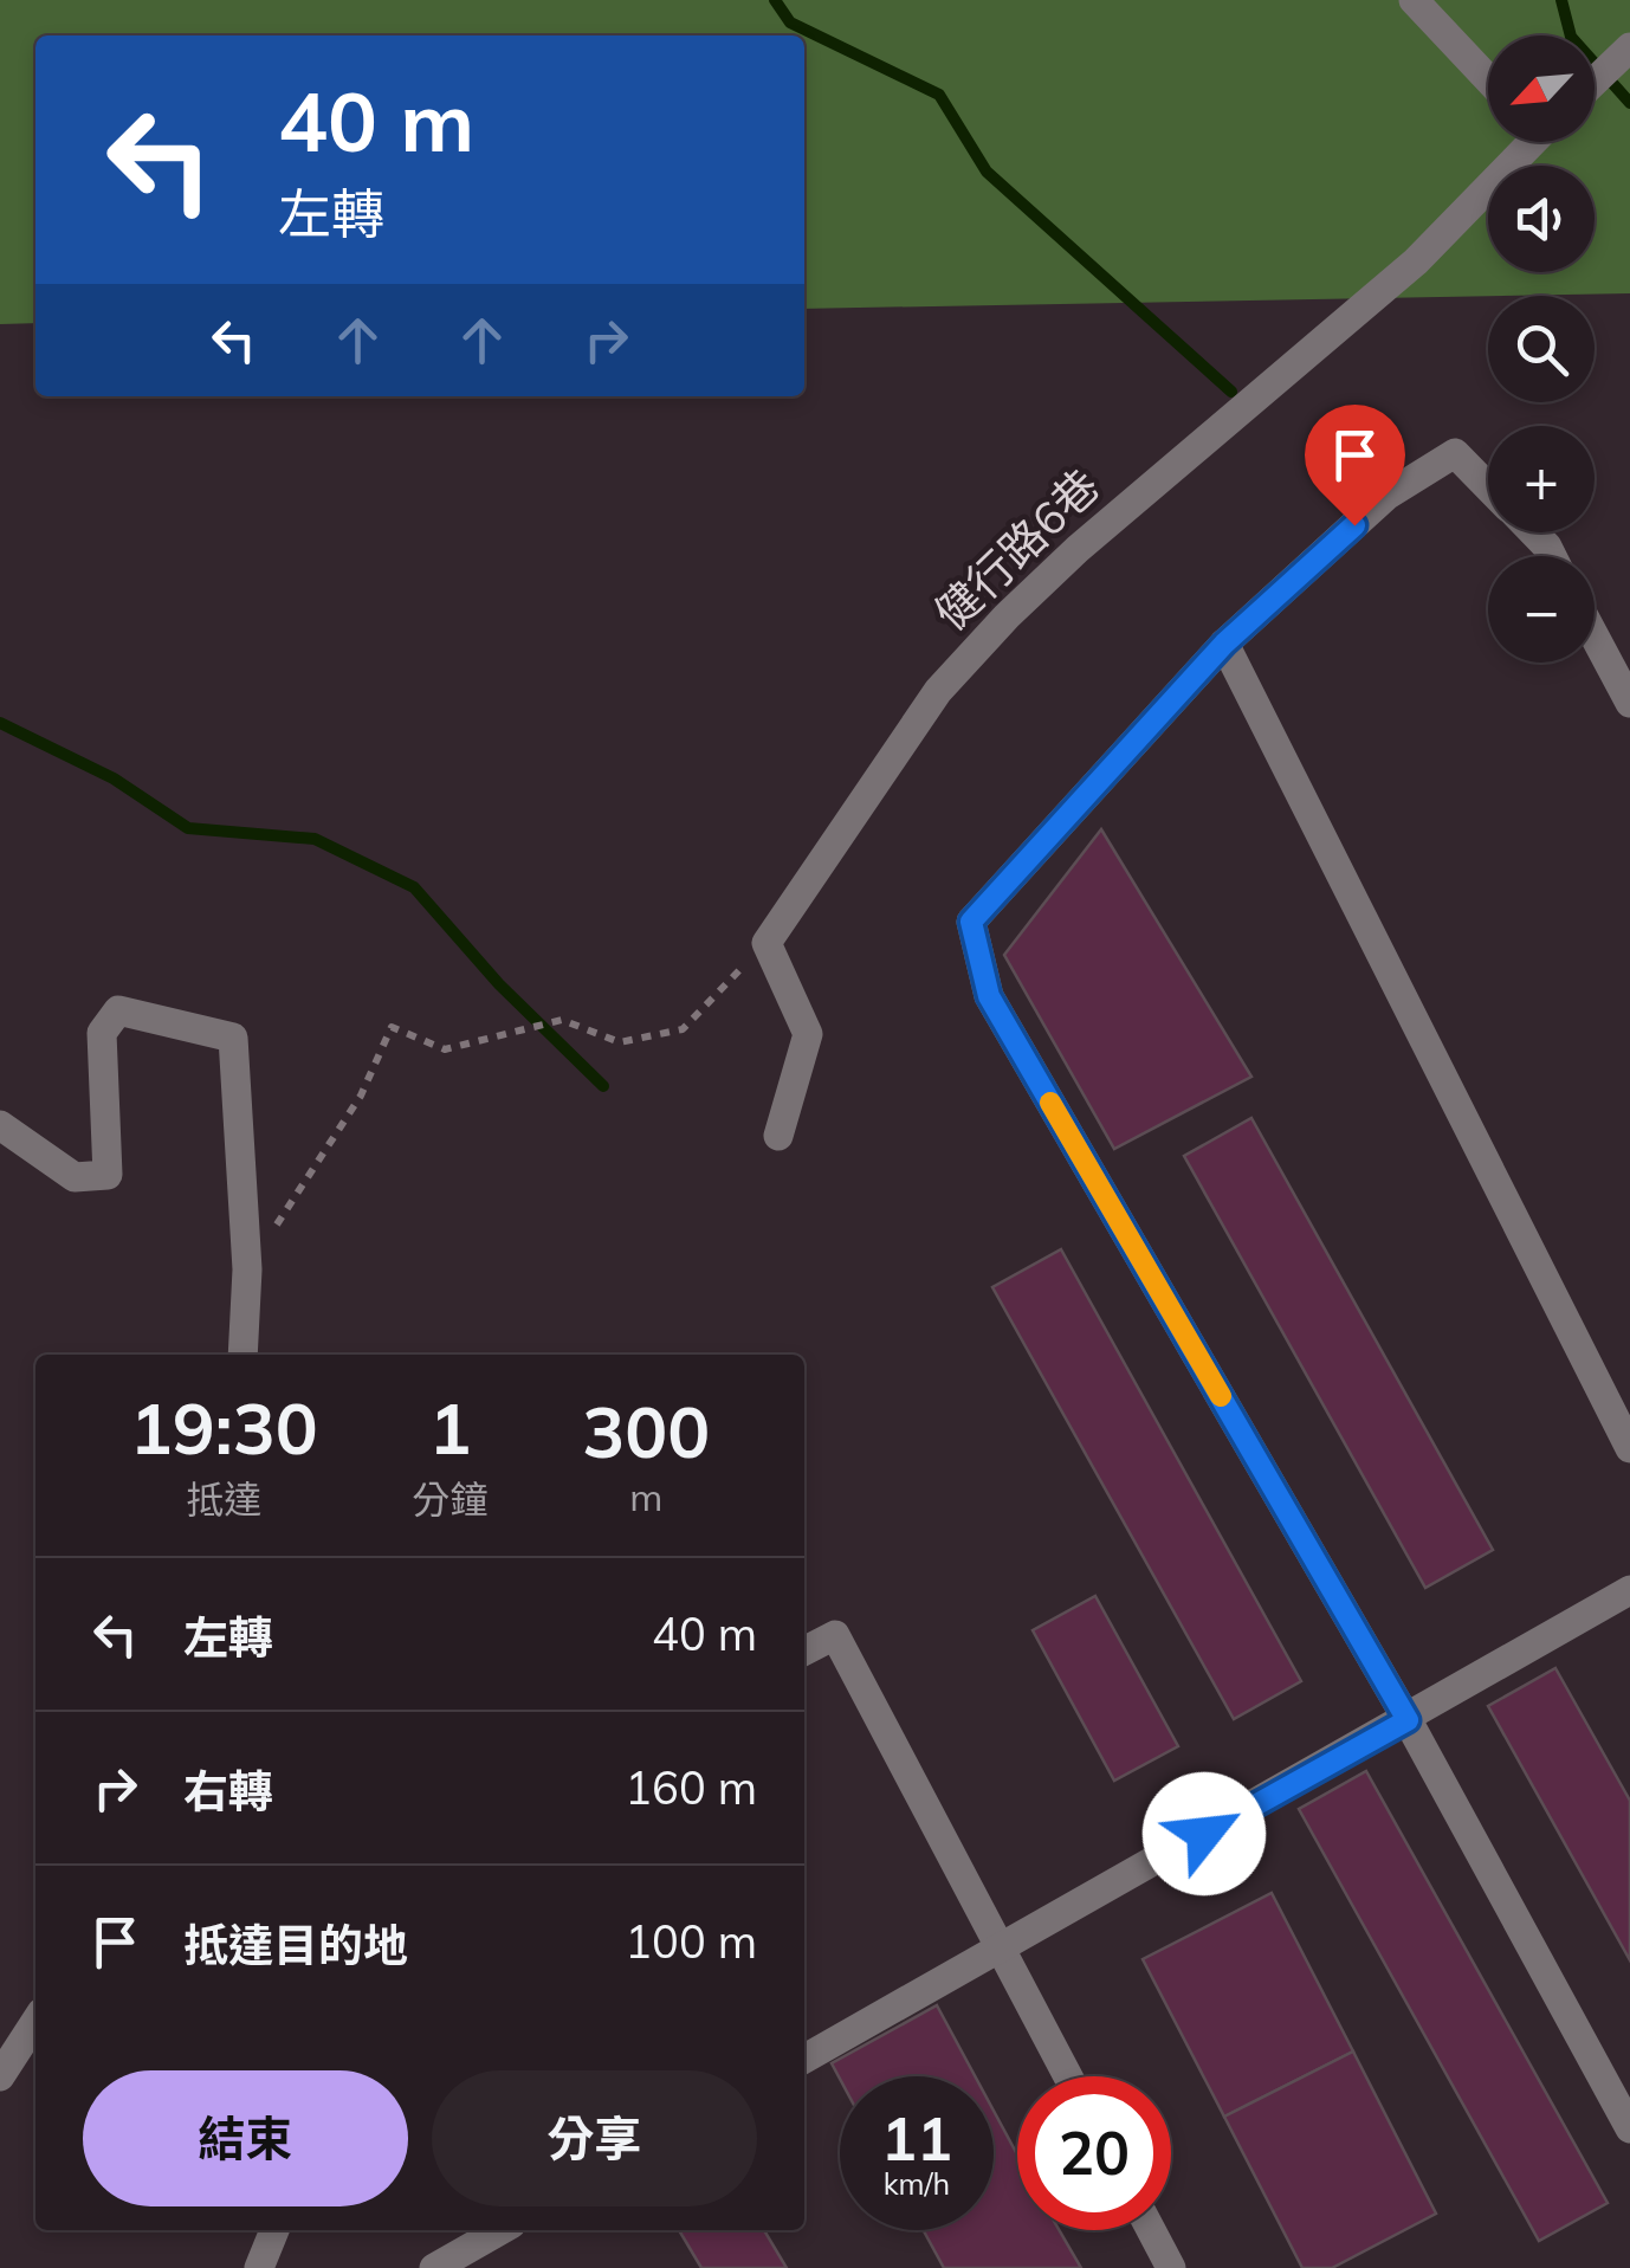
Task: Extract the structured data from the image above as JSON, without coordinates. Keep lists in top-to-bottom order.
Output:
{
  "streets": {
    "street": ["健行路6巷"]
  },
  "north": "bottom left",
  "page": {
    "map_buttons": ["+", "−"],
    "turn": ["40 m", "左轉"],
    "eta": [
      "19:30",
      "抵達",
      "1",
      "分鐘",
      "300",
      "m"
    ],
    "list": [
      {
        "name": "左轉",
        "value": "40 m"
      },
      {
        "name": "右轉",
        "value": "160 m"
      },
      {
        "name": "抵達目的地",
        "value": "100 m"
      }
    ],
    "buttons": ["結束", "分享"],
    "speed": "11 km/h",
    "limit": "20"
  }
}
